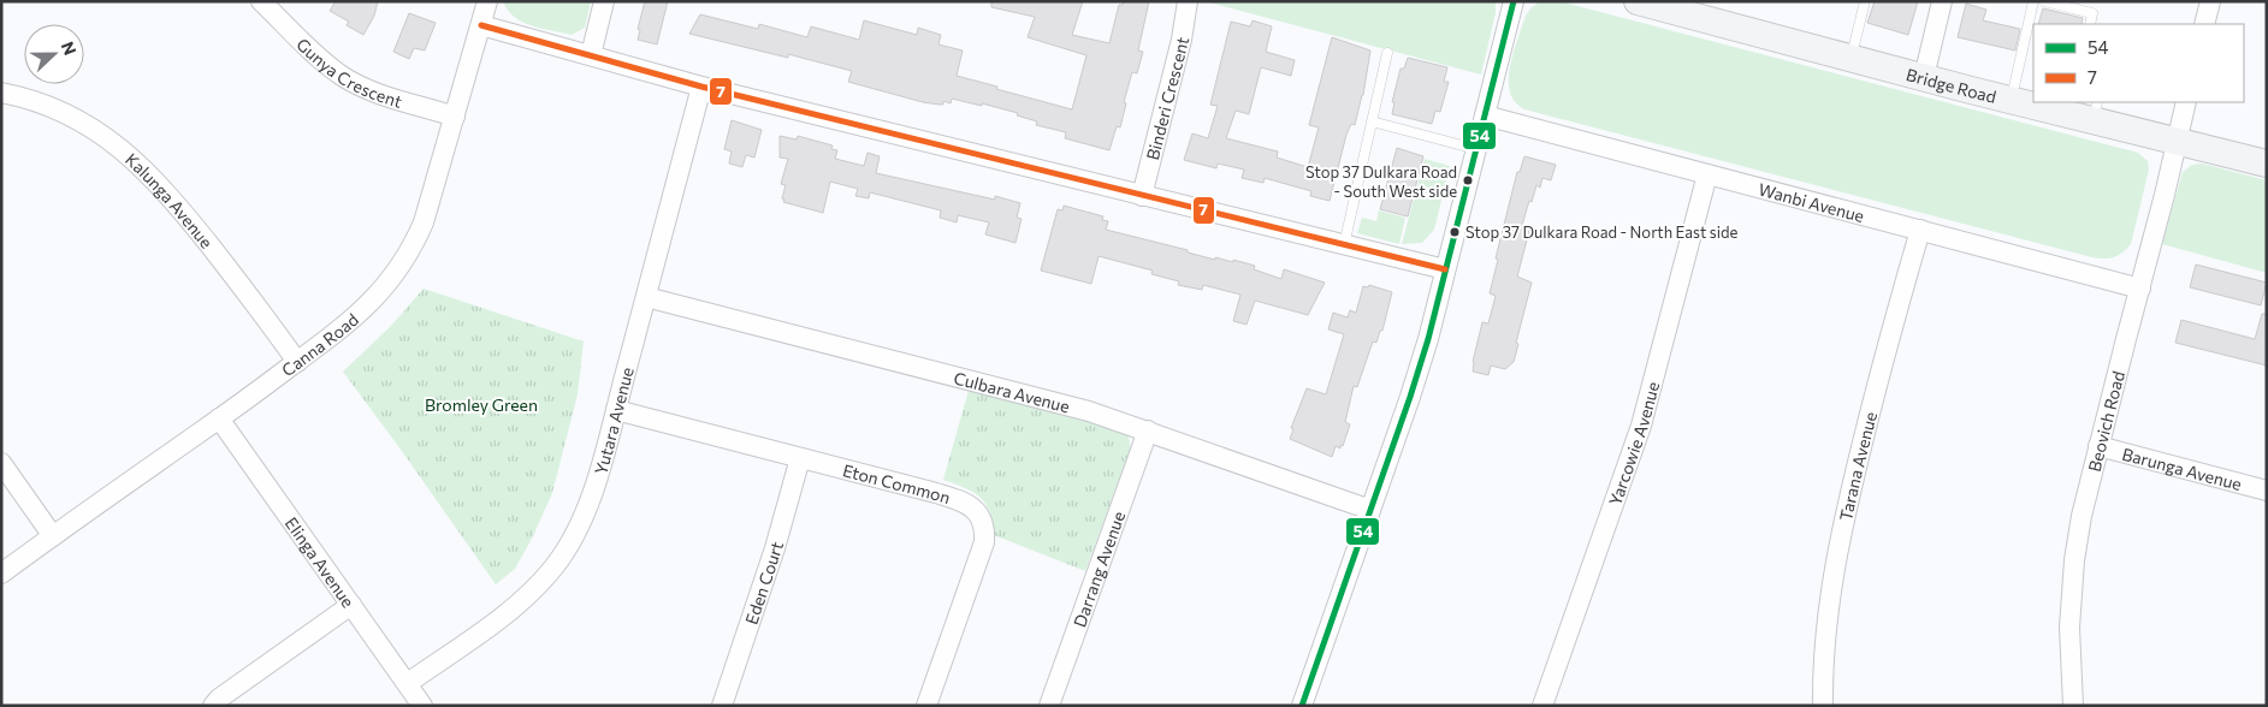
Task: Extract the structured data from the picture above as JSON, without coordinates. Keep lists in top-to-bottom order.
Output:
{
  "streets": {
    "main road": ["Bridge Road"],
    "street": [
      "Gunya Crescent",
      "Binderi Crescent",
      "Kalunga Avenue",
      "Wanbi Avenue",
      "Canna Road",
      "Culbara Avenue",
      "Yutara Avenue",
      "Beovich Road",
      "Yarcowie Avenue",
      "Tarana Avenue",
      "Barunga Avenue",
      "Eton Common",
      "Elinga Avenue",
      "Darrang Avenue",
      "Eden Court"
    ]
  },
  "crossings": [
    ["Gunya Crescent", "Canna Road"],
    ["Bridge Road", "Beovich Road"],
    ["Kalunga Avenue", "Canna Road"],
    ["Wanbi Avenue", "Beovich Road"],
    ["Wanbi Avenue", "Yarcowie Avenue"],
    ["Wanbi Avenue", "Tarana Avenue"],
    ["Canna Road", "Elinga Avenue"],
    ["Culbara Avenue", "Yutara Avenue"],
    ["Culbara Avenue", "Darrang Avenue"],
    ["Yutara Avenue", "Eton Common"],
    ["Yutara Avenue", "Elinga Avenue"],
    ["Beovich Road", "Barunga Avenue"],
    ["Eton Common", "Eden Court"]
  ],
  "parks": ["Bromley Green"],
  "places": ["Stop 37 Dulkara Road - South West side", "Stop 37 Dulkara Road - North East side"],
  "lines": ["transit line 54", "transit line 7"],
  "legend": ["54", "7"],
  "north": "right"
}
